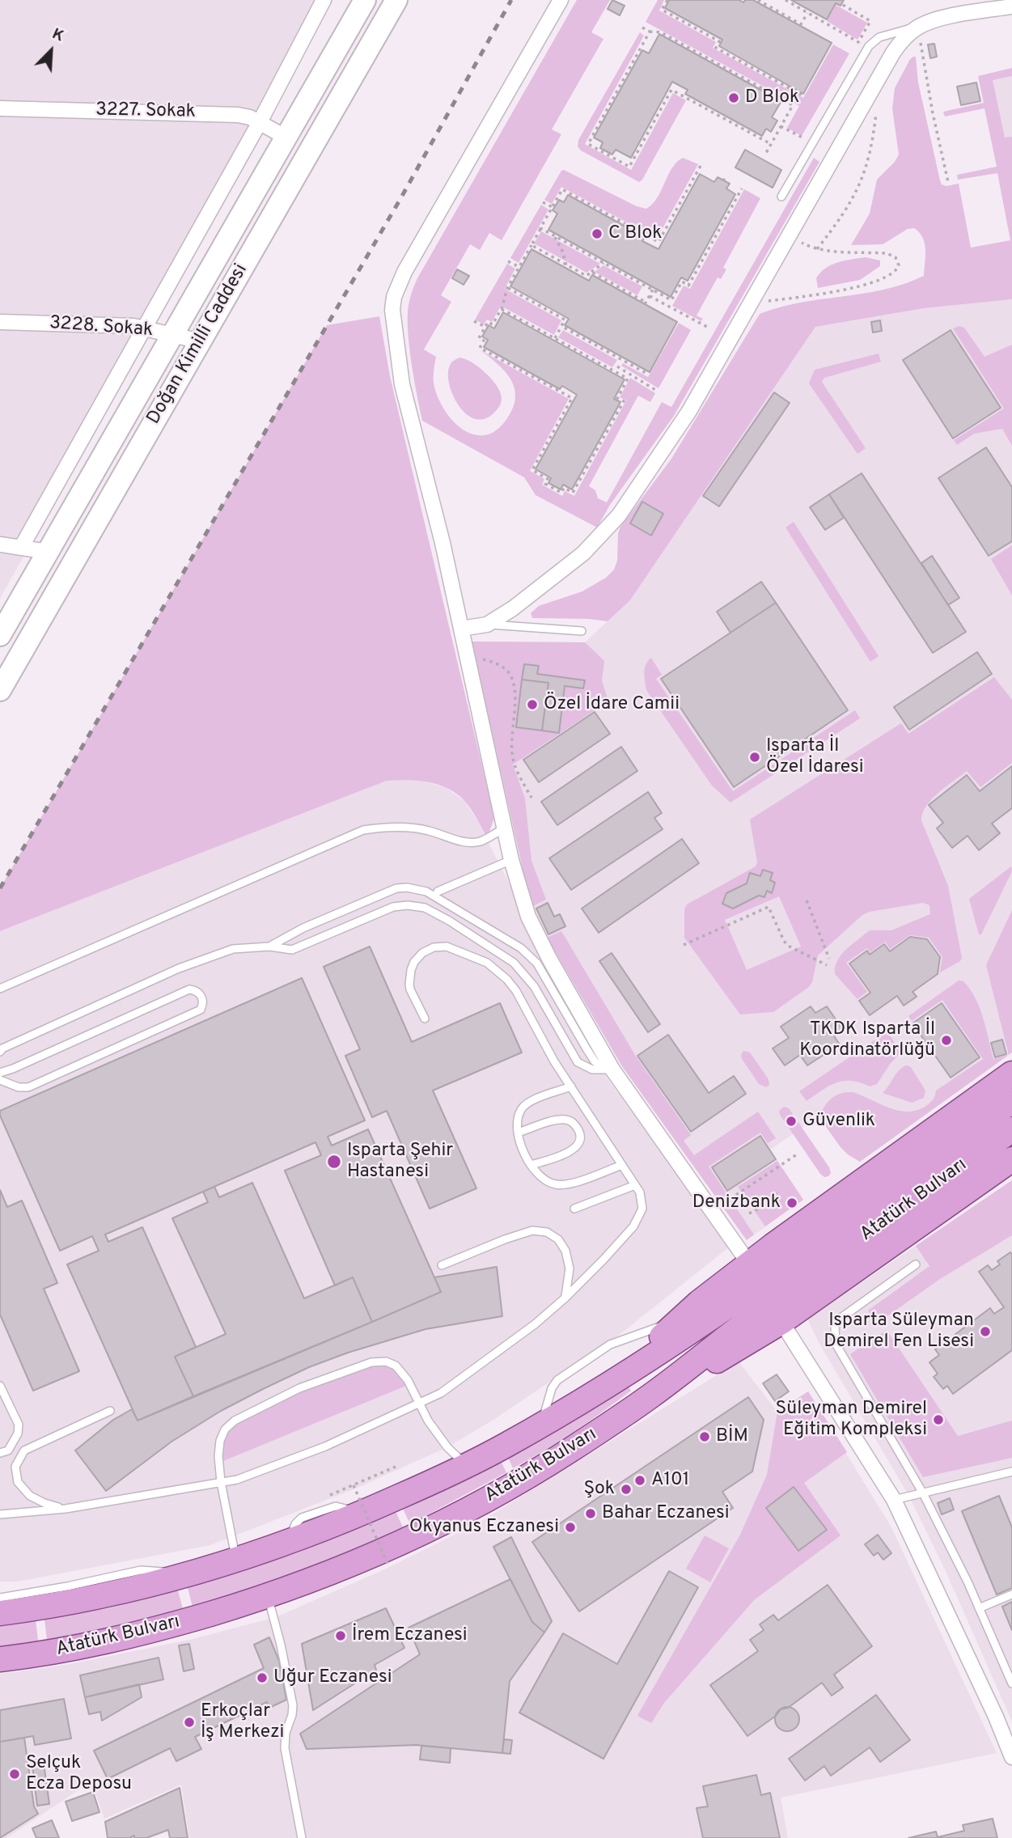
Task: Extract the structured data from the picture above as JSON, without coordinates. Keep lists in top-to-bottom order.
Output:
{
  "streets": {
    "main road": ["Doğan Kimilli Caddesi", "Atatürk Bulvarı"],
    "street": ["3227. Sokak", "3228. Sokak"]
  },
  "crossings": [
    ["3227. Sokak", "Doğan Kimilli Caddesi"],
    ["3228. Sokak", "Doğan Kimilli Caddesi"]
  ],
  "places": [
    "D Blok",
    "C Blok",
    "Özel İdare Camii",
    "Isparta İl Özel İdaresi",
    "TKDK Isparta İl Koordinatörlüğü",
    "Güvenlik",
    "Isparta Şehir Hastanesi",
    "Denizbank",
    "Isparta Süleyman Demirel Fen Lisesi",
    "Süleyman Demirel Eğitim Kompleksi",
    "BİM",
    "A101",
    "Şok",
    "Bahar Eczanesi",
    "Okyanus Eczanesi",
    "İrem Eczanesi",
    "Uğur Eczanesi",
    "Erkoçlar İş Merkezi",
    "Selçuk Ecza Deposu"
  ],
  "north": "top right"
}
